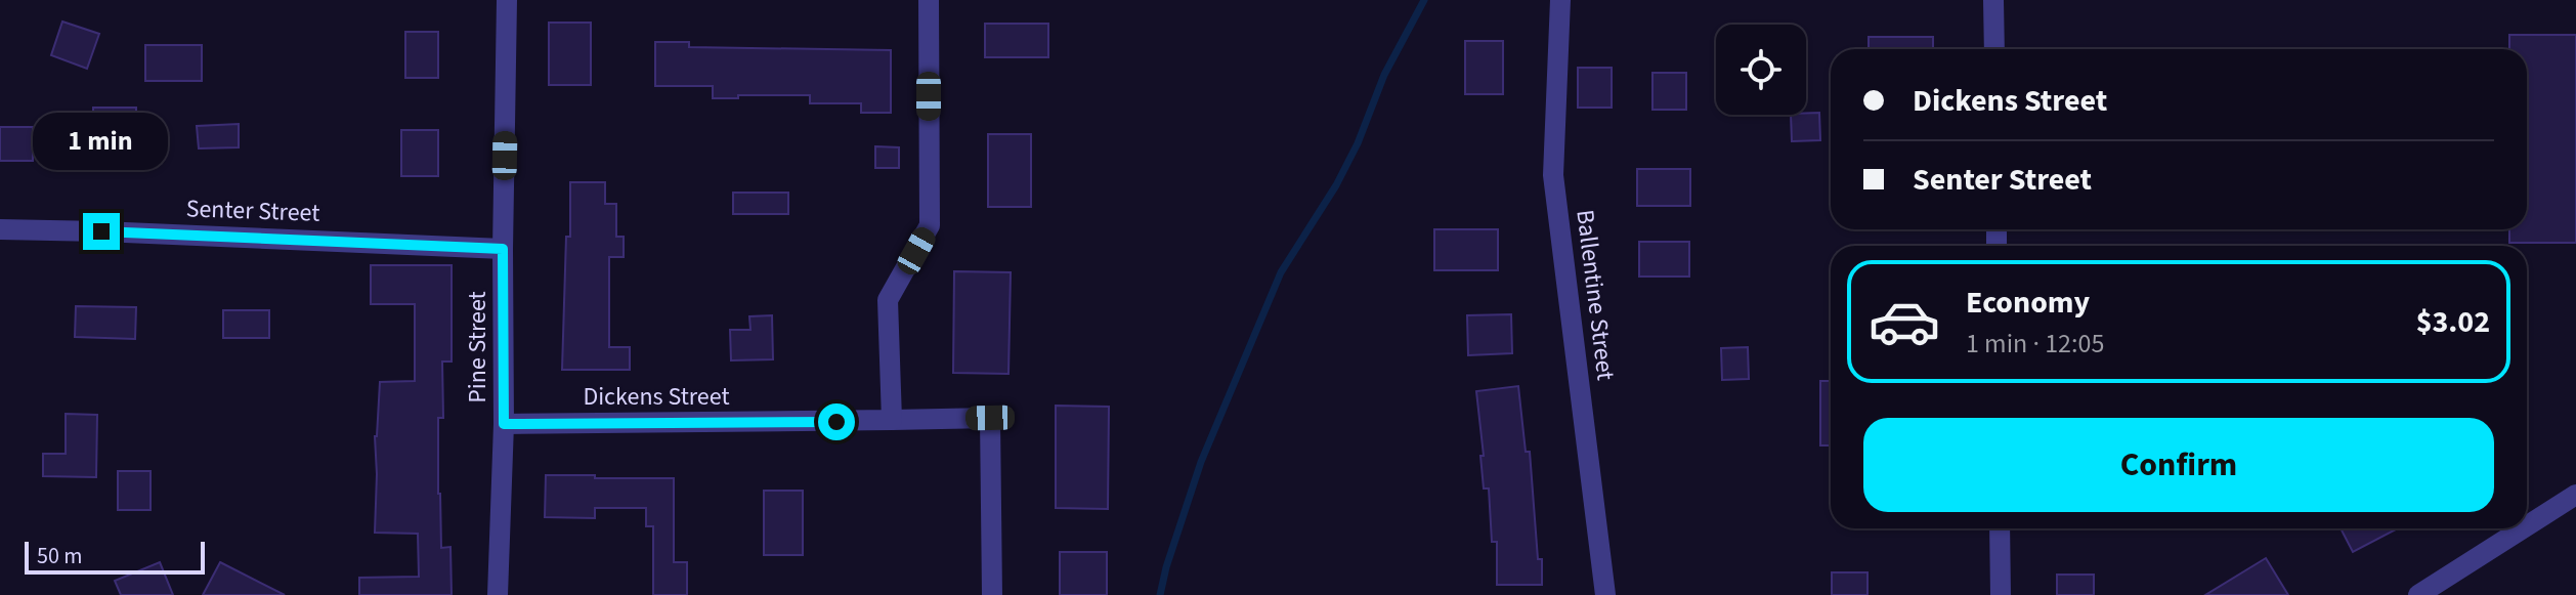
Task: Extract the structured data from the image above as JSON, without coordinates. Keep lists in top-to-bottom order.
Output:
{
  "streets": {
    "street": [
      "Senter Street",
      "Ballentine Street",
      "Pine Street",
      "Dickens Street"
    ]
  },
  "crossings": [
    ["Senter Street", "Pine Street"],
    ["Pine Street", "Dickens Street"]
  ],
  "scale_bar": "50 m",
  "page": {
    "banner": ["Dickens Street", "Senter Street"],
    "bubble": "1 min",
    "list": [
      {
        "name": "Economy",
        "note": "1 min · 12:05",
        "value": "$3.02"
      }
    ],
    "buttons": "Confirm",
    "scale": "50 m"
  }
}
